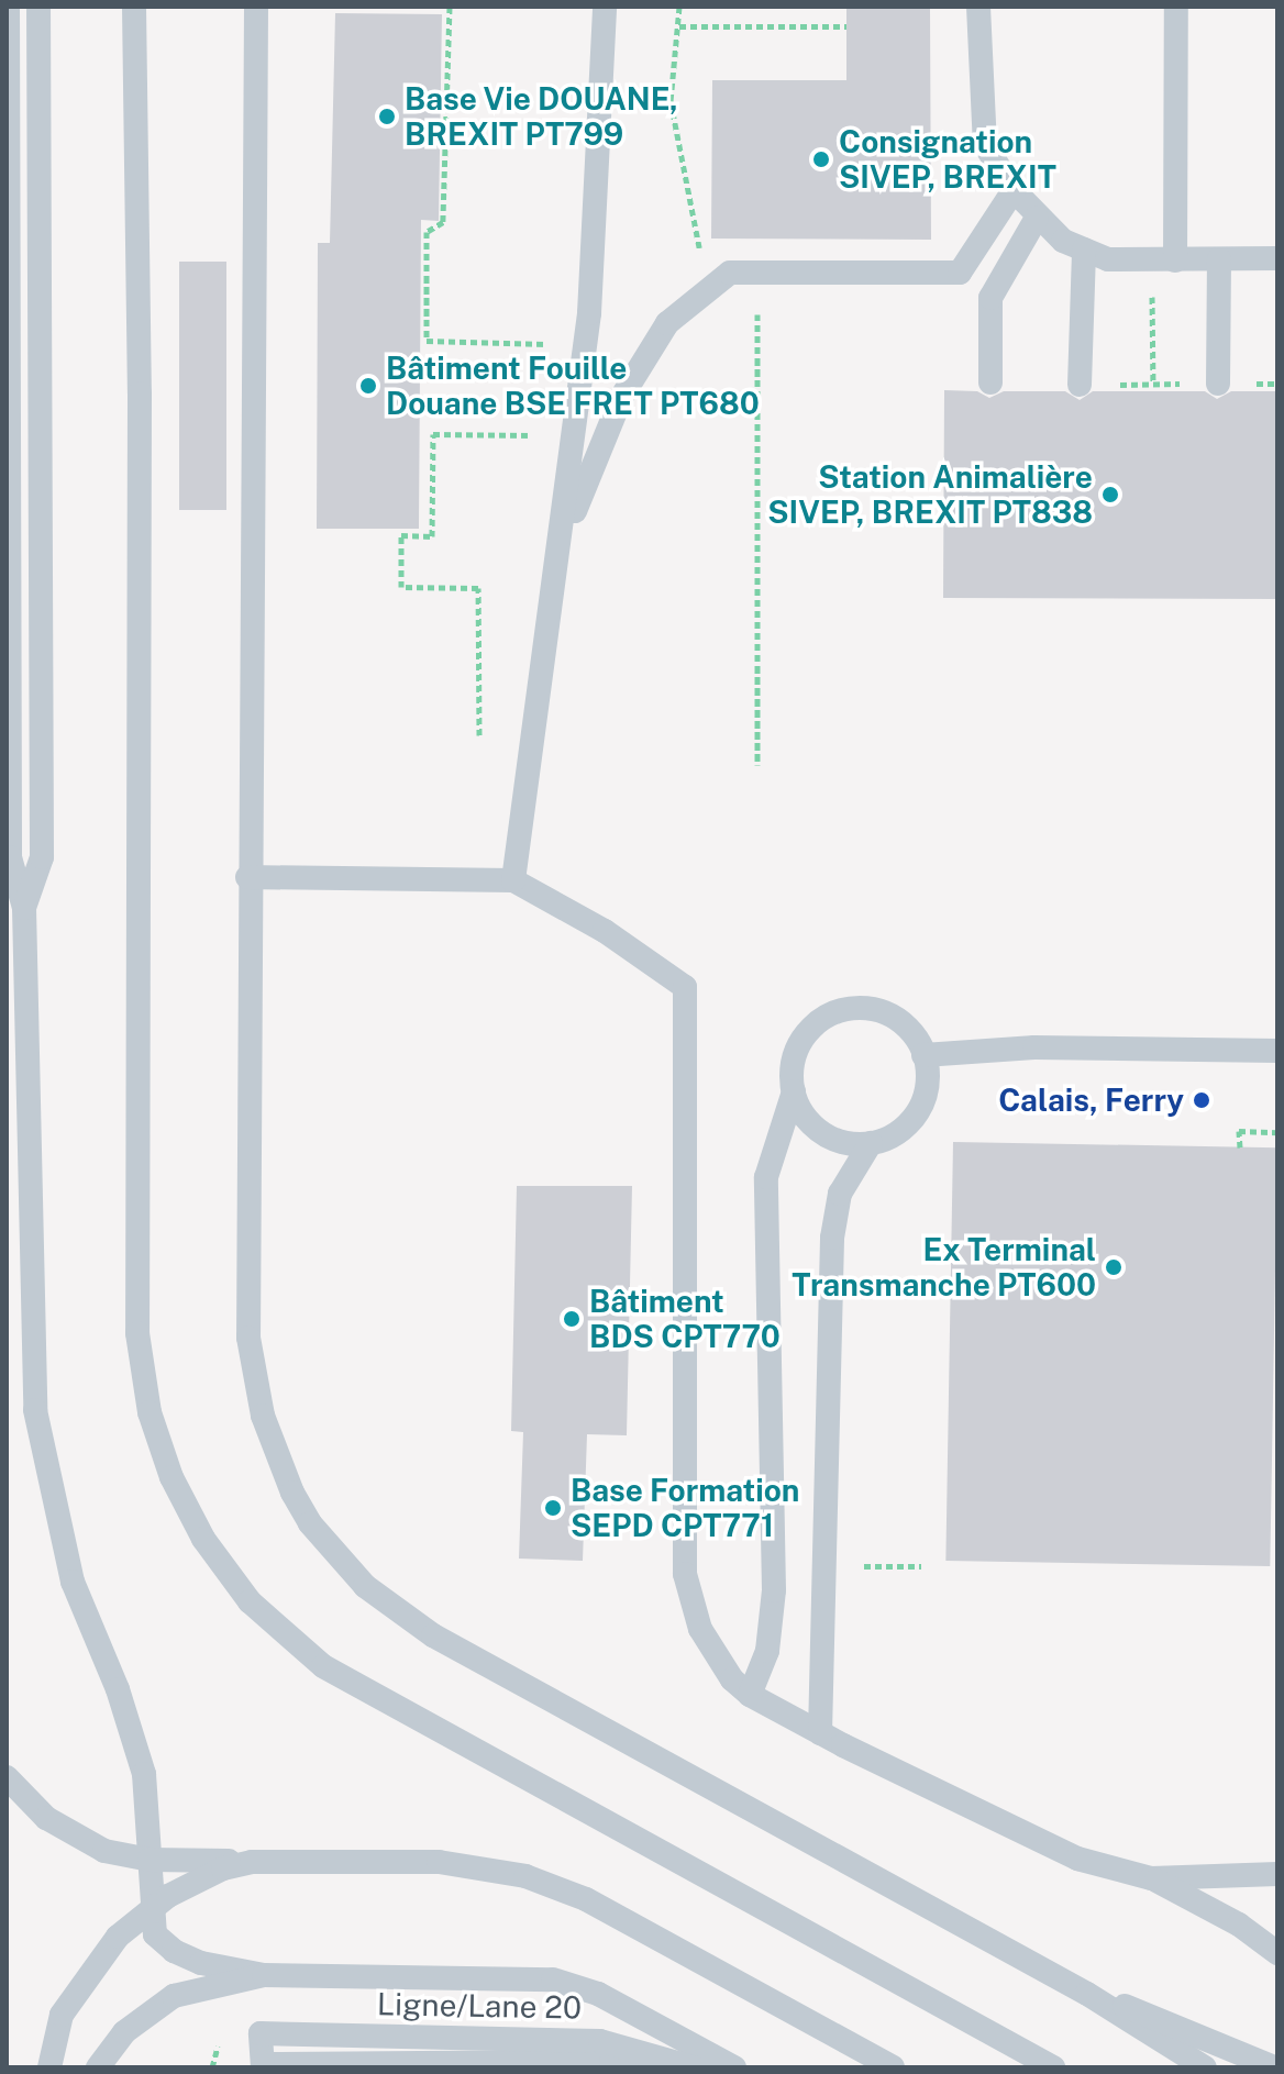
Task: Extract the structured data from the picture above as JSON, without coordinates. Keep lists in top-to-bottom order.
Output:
{
  "streets": {
    "lane": ["Ligne/Lane 20"]
  },
  "places": [
    "Base Vie DOUANE, BREXIT PT799",
    "Consignation SIVEP, BREXIT",
    "Bâtiment Fouille Douane BSE FRET PT680",
    "Station Animalière SIVEP, BREXIT PT838",
    "Calais, Ferry",
    "Ex Terminal Transmanche PT600",
    "Bâtiment BDS CPT770",
    "Base Formation SEPD CPT771"
  ]
}
